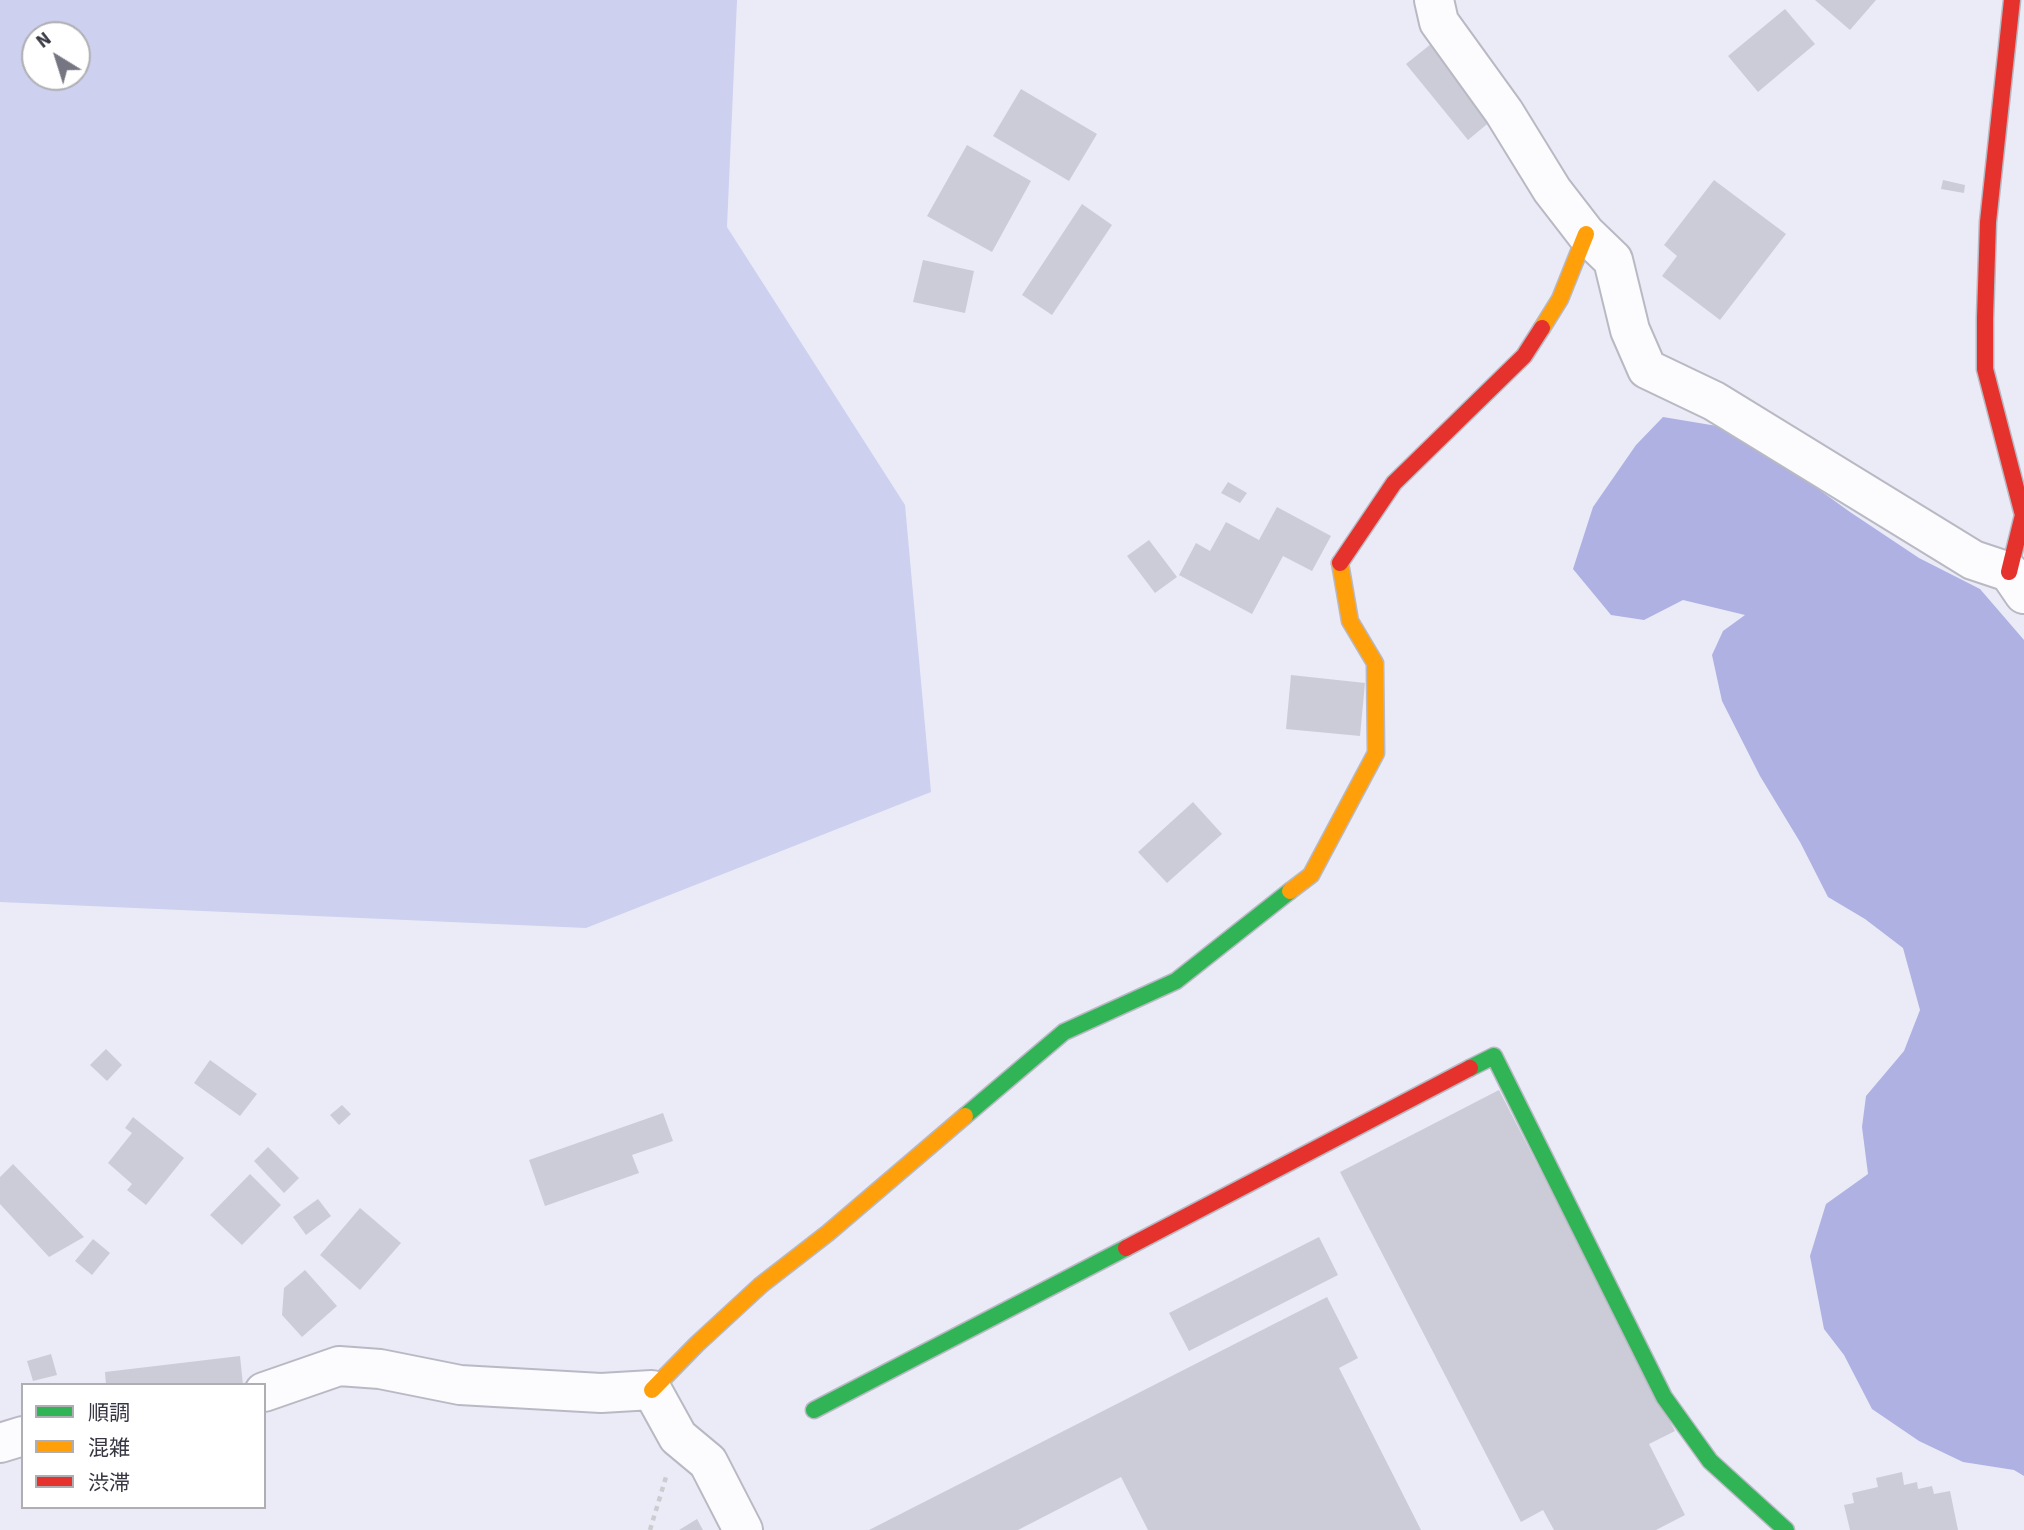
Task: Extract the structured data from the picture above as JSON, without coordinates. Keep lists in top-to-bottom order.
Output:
{
  "legend": ["順調", "混雑", "渋滞"],
  "north": "top left"
}
